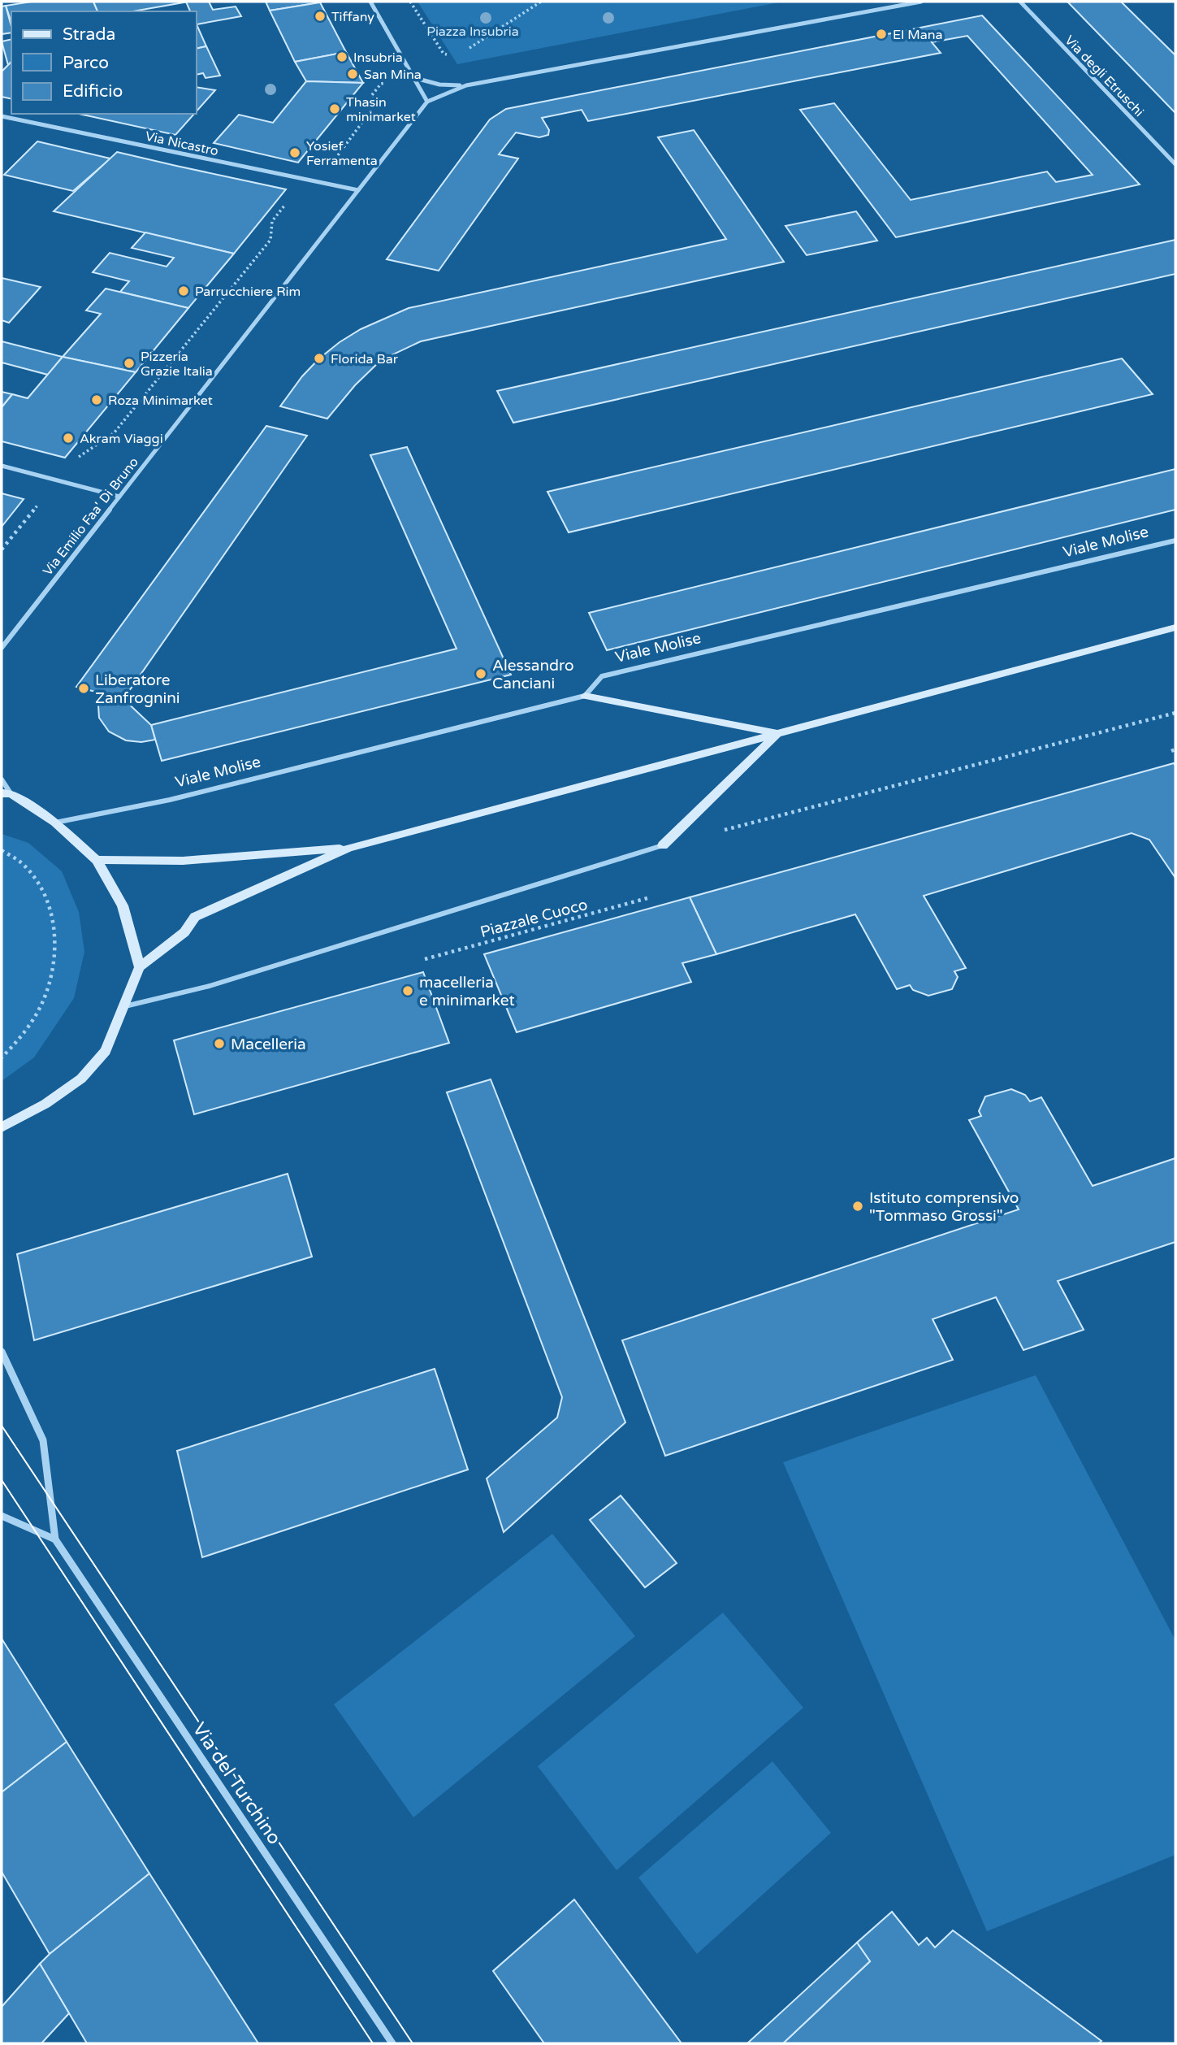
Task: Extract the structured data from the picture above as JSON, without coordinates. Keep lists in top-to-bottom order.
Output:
{
  "streets": {
    "street": [
      "Via degli Etruschi",
      "Via Nicastro",
      "Via Emilio Faa' Di Bruno",
      "Viale Molise",
      "Via del Turchino"
    ],
    "path": ["Piazzale Cuoco"]
  },
  "crossings": [
    ["Via Nicastro", "Via Emilio Faa' Di Bruno"]
  ],
  "parks": ["Piazza Insubria"],
  "places": [
    "Tiffany",
    "El Mana",
    "Insubria",
    "San Mina",
    "Thasin minimarket",
    "Yosief Ferramenta",
    "Parrucchiere Rim",
    "Florida Bar",
    "Pizzeria Grazie Italia",
    "Roza Minimarket",
    "Akram Viaggi",
    "Alessandro Canciani",
    "Liberatore Zanfrognini",
    "macelleria e minimarket",
    "Macelleria",
    "Istituto comprensivo \"Tommaso Grossi\""
  ],
  "legend": ["Strada", "Parco", "Edificio"]
}
